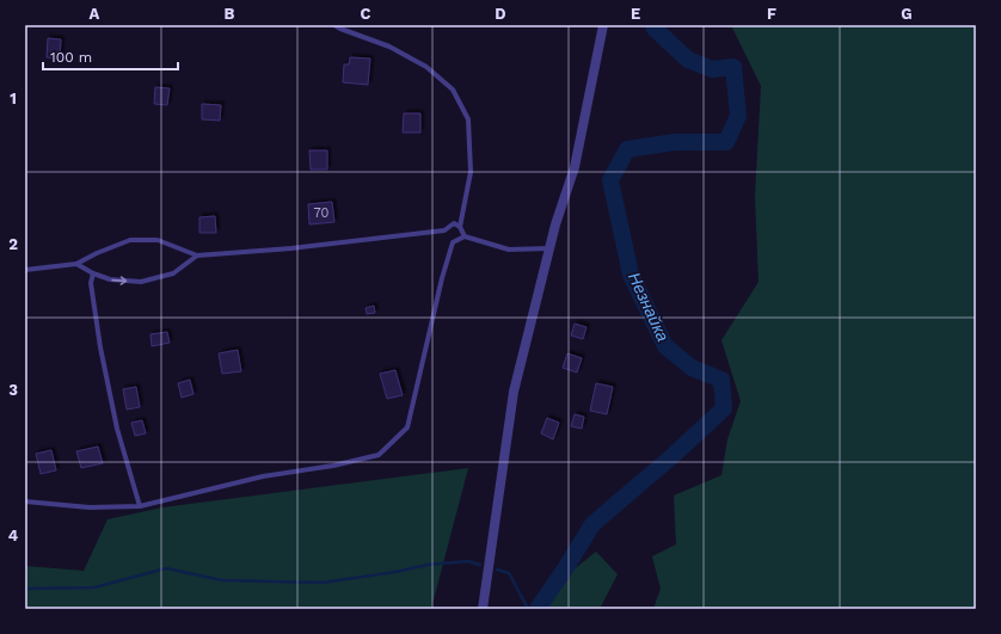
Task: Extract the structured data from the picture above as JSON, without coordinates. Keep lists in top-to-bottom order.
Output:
{
  "water": ["Незнайка"],
  "house_numbers": ["70"],
  "scale_bar": "100 m",
  "grid": {
    "columns": [
      "A",
      "B",
      "C",
      "D",
      "E",
      "F",
      "G"
    ],
    "rows": [
      "1",
      "2",
      "3",
      "4"
    ]
  }
}
